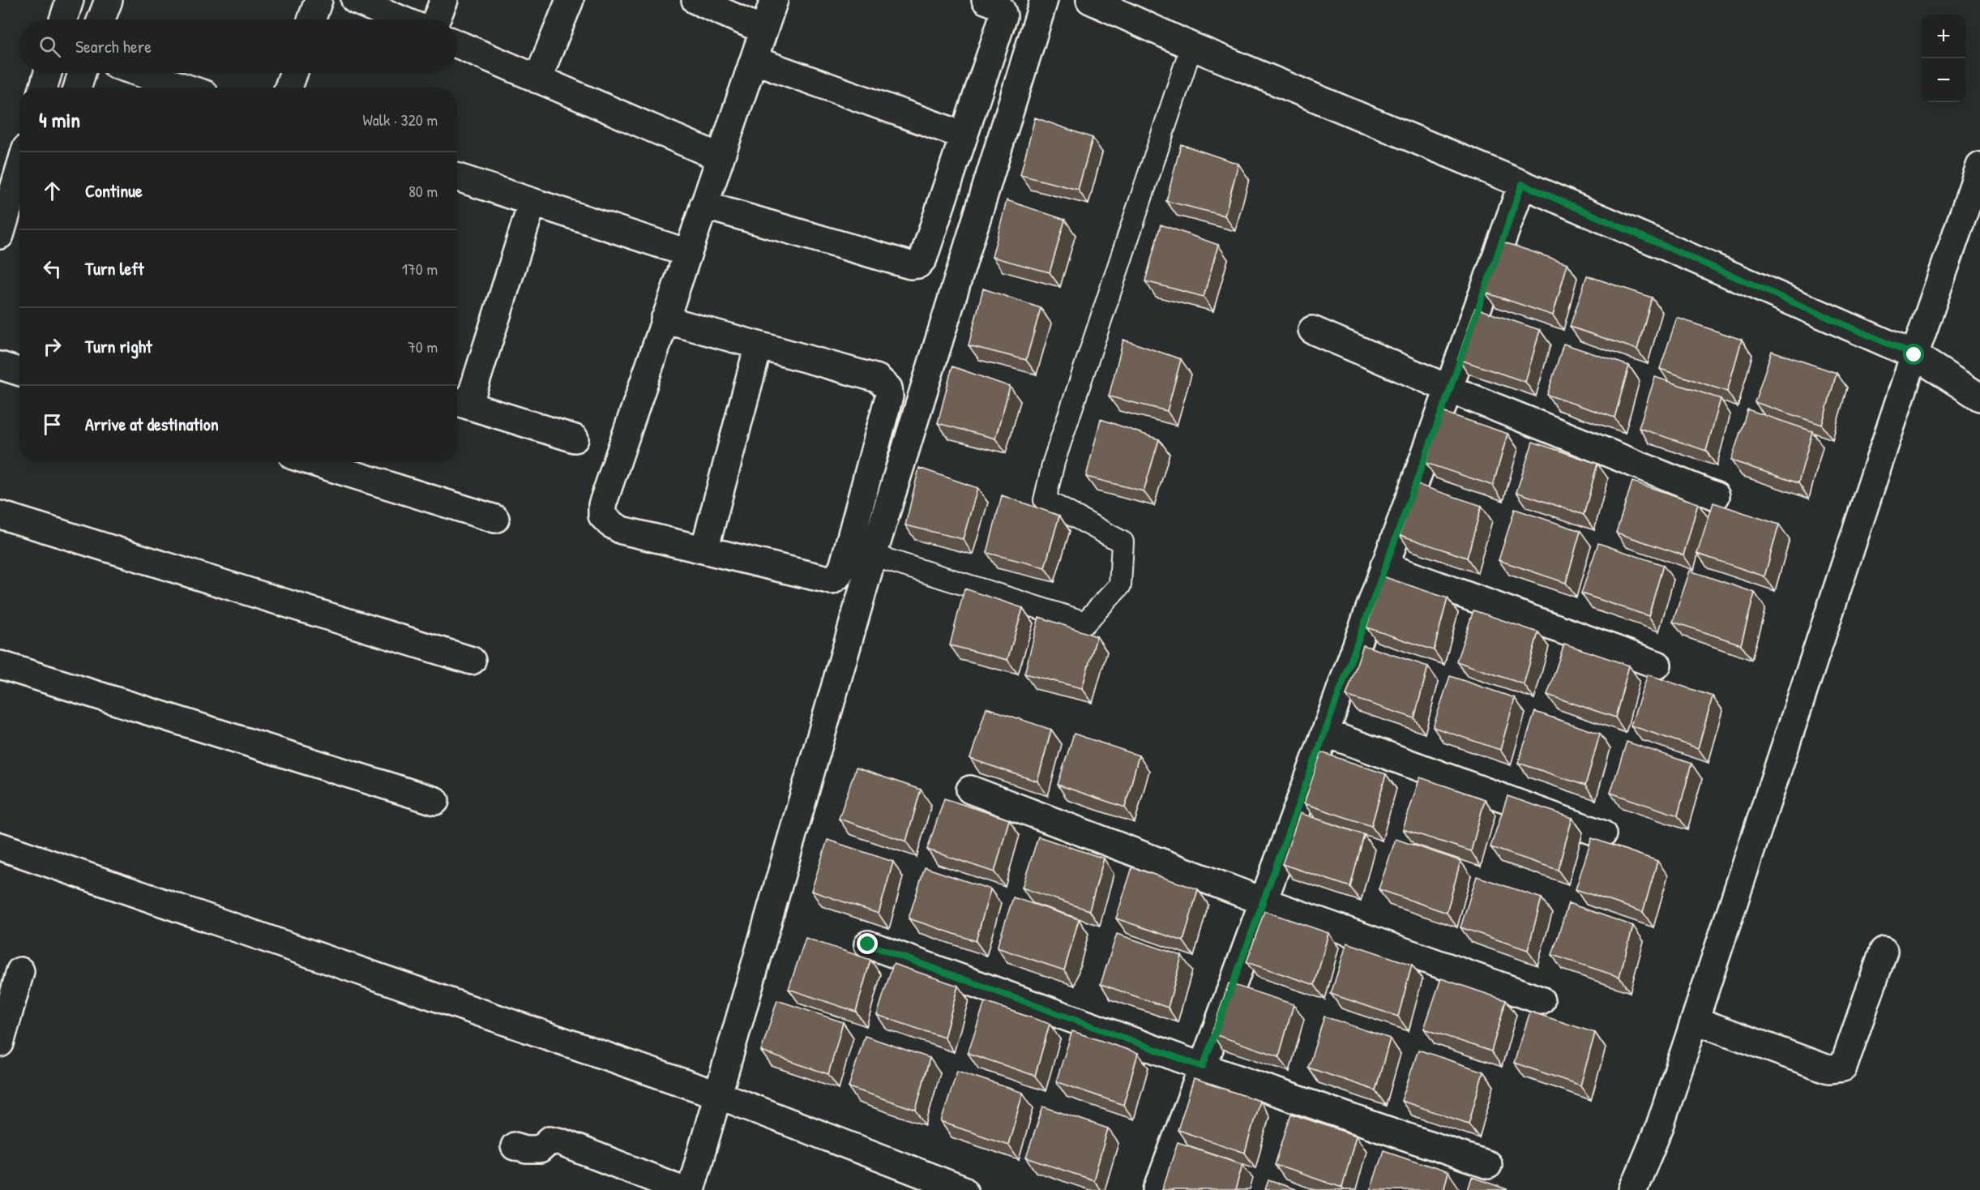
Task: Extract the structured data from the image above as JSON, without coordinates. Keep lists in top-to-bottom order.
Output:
{
  "page": {
    "map_buttons": ["+", "−"],
    "search": "Search here",
    "heading": ["4 min", "Walk · 320 m"],
    "list": [
      ["Continue", "80 m"],
      ["Turn left", "170 m"],
      ["Turn right", "70 m"],
      "Arrive at destination"
    ]
  }
}
